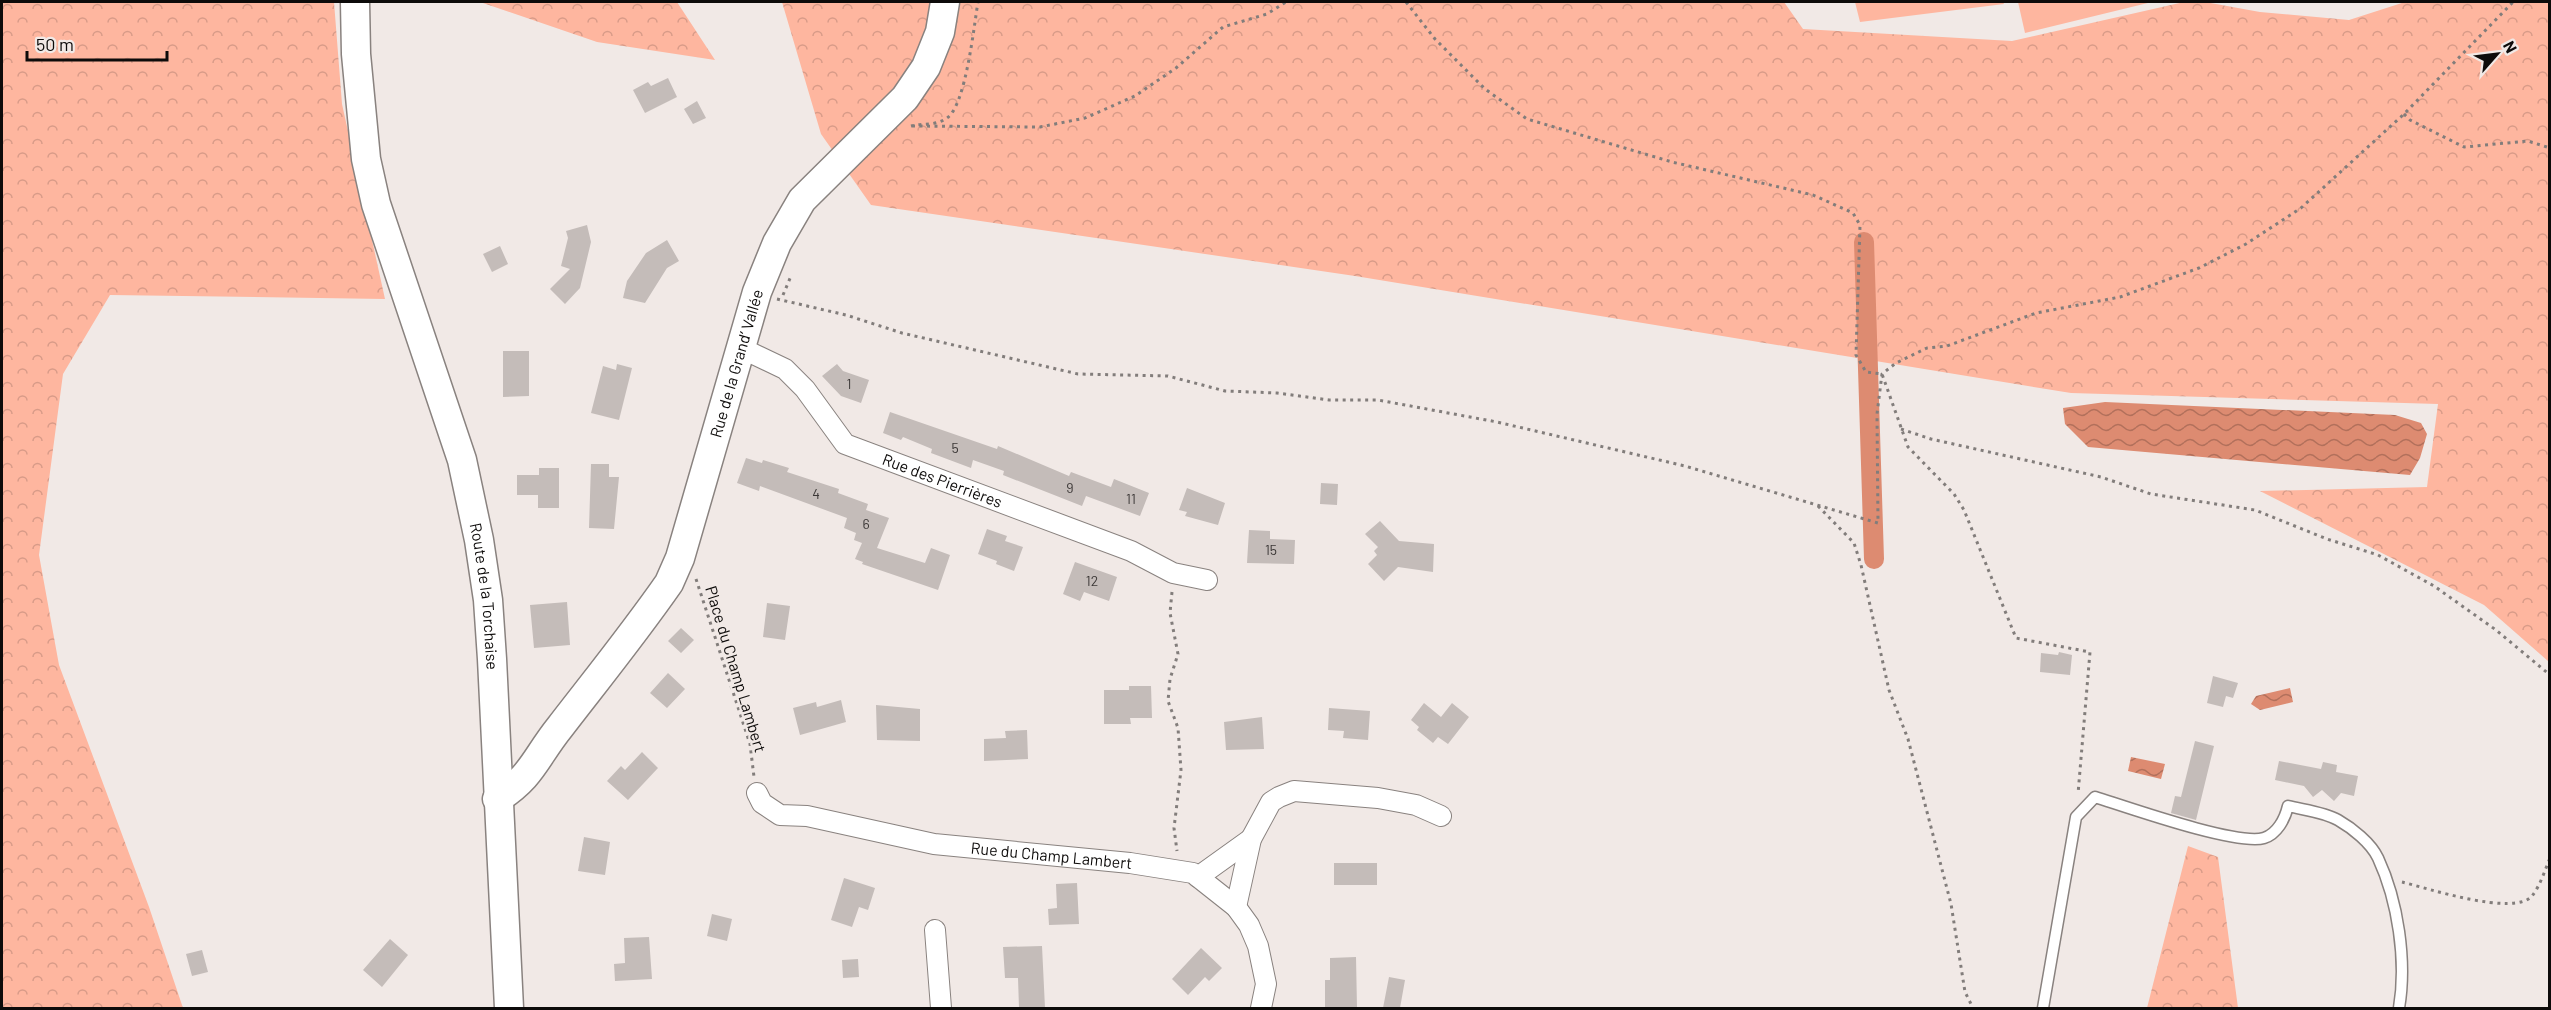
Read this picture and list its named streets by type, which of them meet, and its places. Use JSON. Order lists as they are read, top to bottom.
{
  "streets": {
    "main road": ["Rue de la Grand’ Vallée", "Route de la Torchaise"],
    "street": ["Rue des Pierrières", "Rue du Champ Lambert"],
    "path": ["Place du Champ Lambert"]
  },
  "crossings": [
    ["Rue de la Grand’ Vallée", "Rue des Pierrières"],
    ["Rue de la Grand’ Vallée", "Route de la Torchaise"],
    ["Rue de la Grand’ Vallée", "Place du Champ Lambert"],
    ["Place du Champ Lambert", "Rue du Champ Lambert"]
  ],
  "house_numbers": [
    "1",
    "5",
    "9",
    "4",
    "11",
    "6",
    "15",
    "12"
  ],
  "scale_bar": "50 m",
  "north": "top right"
}
